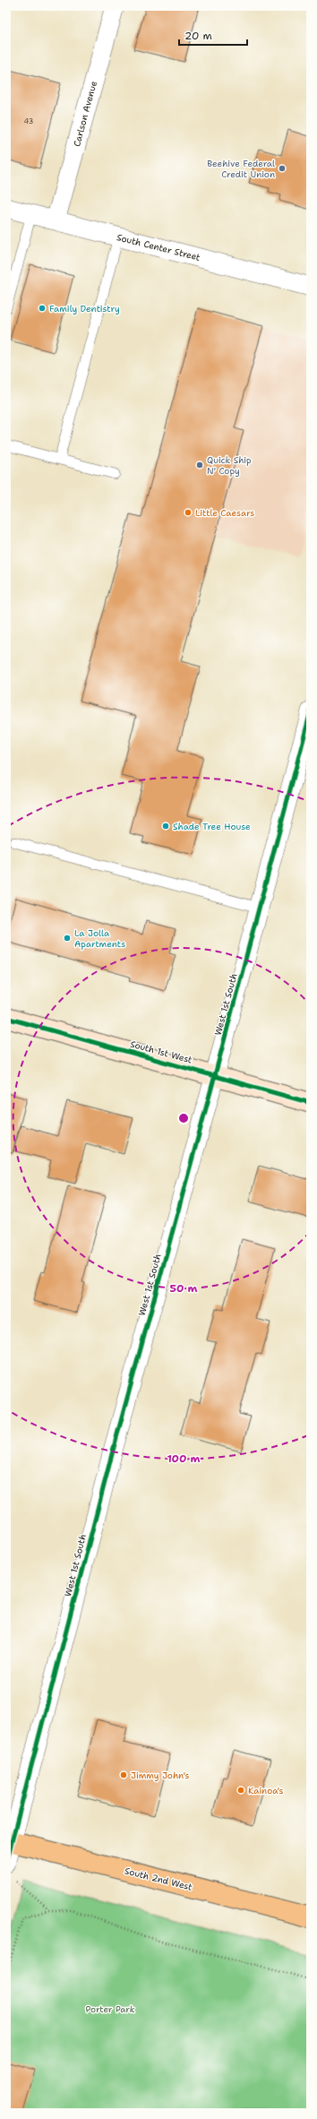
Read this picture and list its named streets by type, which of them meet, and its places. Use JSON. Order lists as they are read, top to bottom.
{
  "streets": {
    "main road": ["South 2nd West"],
    "street": [
      "Carlson Avenue",
      "South Center Street",
      "West 1st South",
      "South 1st West"
    ]
  },
  "crossings": [
    ["Carlson Avenue", "South Center Street"],
    ["West 1st South", "South 1st West"],
    ["West 1st South", "South 2nd West"]
  ],
  "parks": ["Porter Park"],
  "places": [
    "Beehive Federal Credit Union",
    "Family Dentistry",
    "Quick Ship N' Copy",
    "Little Caesars",
    "Shade Tree House",
    "La Jolla Apartments",
    "Jimmy John's",
    "Kainoa's"
  ],
  "house_numbers": ["43"],
  "scale_bar": "20 m",
  "rings": ["50 m", "100 m"]
}
